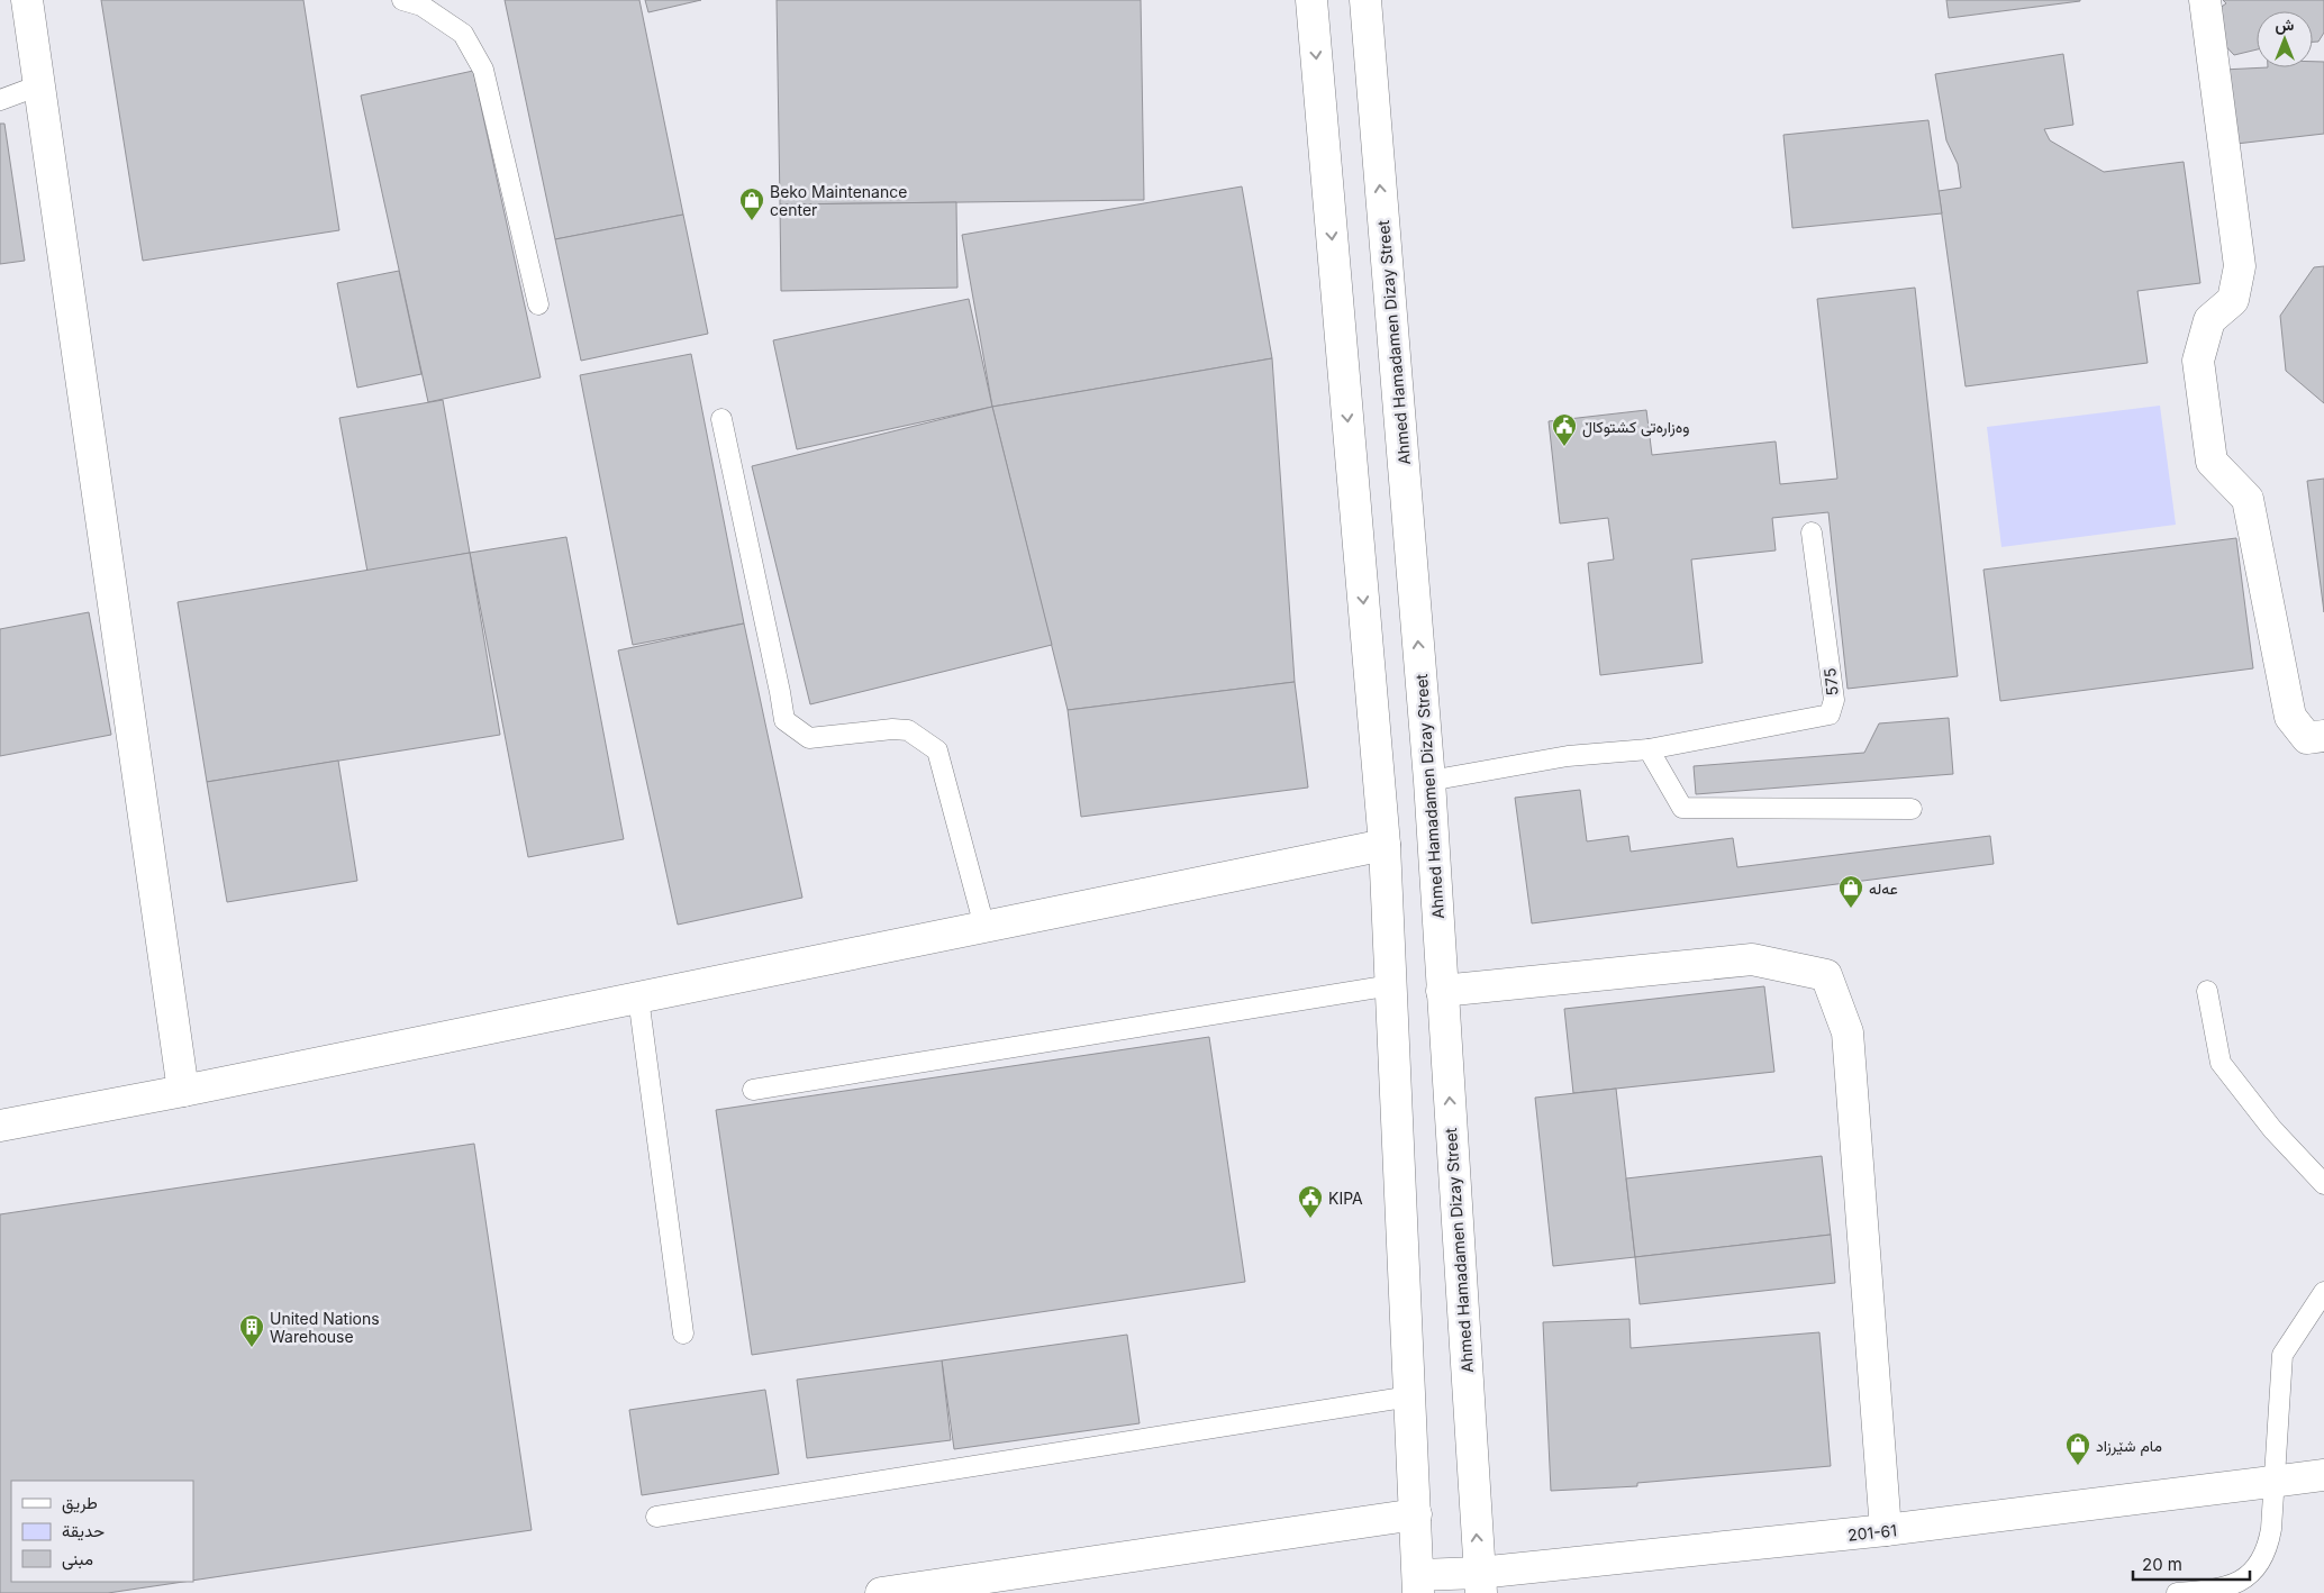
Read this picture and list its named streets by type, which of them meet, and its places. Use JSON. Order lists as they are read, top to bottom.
{
  "streets": {
    "street": ["Ahmed Hamadamen Dizay Street", "201-61"],
    "lane": ["575"]
  },
  "crossings": [
    ["Ahmed Hamadamen Dizay Street", "201-61"]
  ],
  "places": {
    "shop": ["Beko Maintenance center", "عەلە", "مام شێرزاد"],
    "public building": ["وەزارەتی کشتوکاڵ", "KIPA"],
    "building": ["United Nations Warehouse"]
  },
  "legend": ["طريق", "حديقة", "مبنى"],
  "scale_bar": "20 m",
  "north": "top"
}
